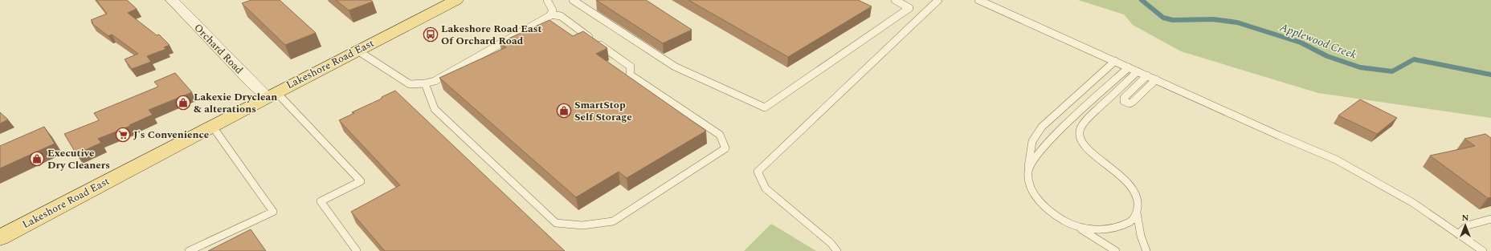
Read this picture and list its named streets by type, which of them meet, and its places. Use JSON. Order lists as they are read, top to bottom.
{
  "streets": {
    "main road": ["Lakeshore Road East"],
    "street": ["Orchard Road"]
  },
  "crossings": [
    ["Orchard Road", "Lakeshore Road East"]
  ],
  "water": ["Applewood Creek"],
  "places": {
    "bus stop": ["Lakeshore Road East Of Orchard Road"],
    "shop": ["Lakexie Dryclean & alterations", "SmartStop Self Storage", "Executive Dry Cleaners"],
    "supermarket": ["J's Convenience"]
  },
  "north": "top"
}
